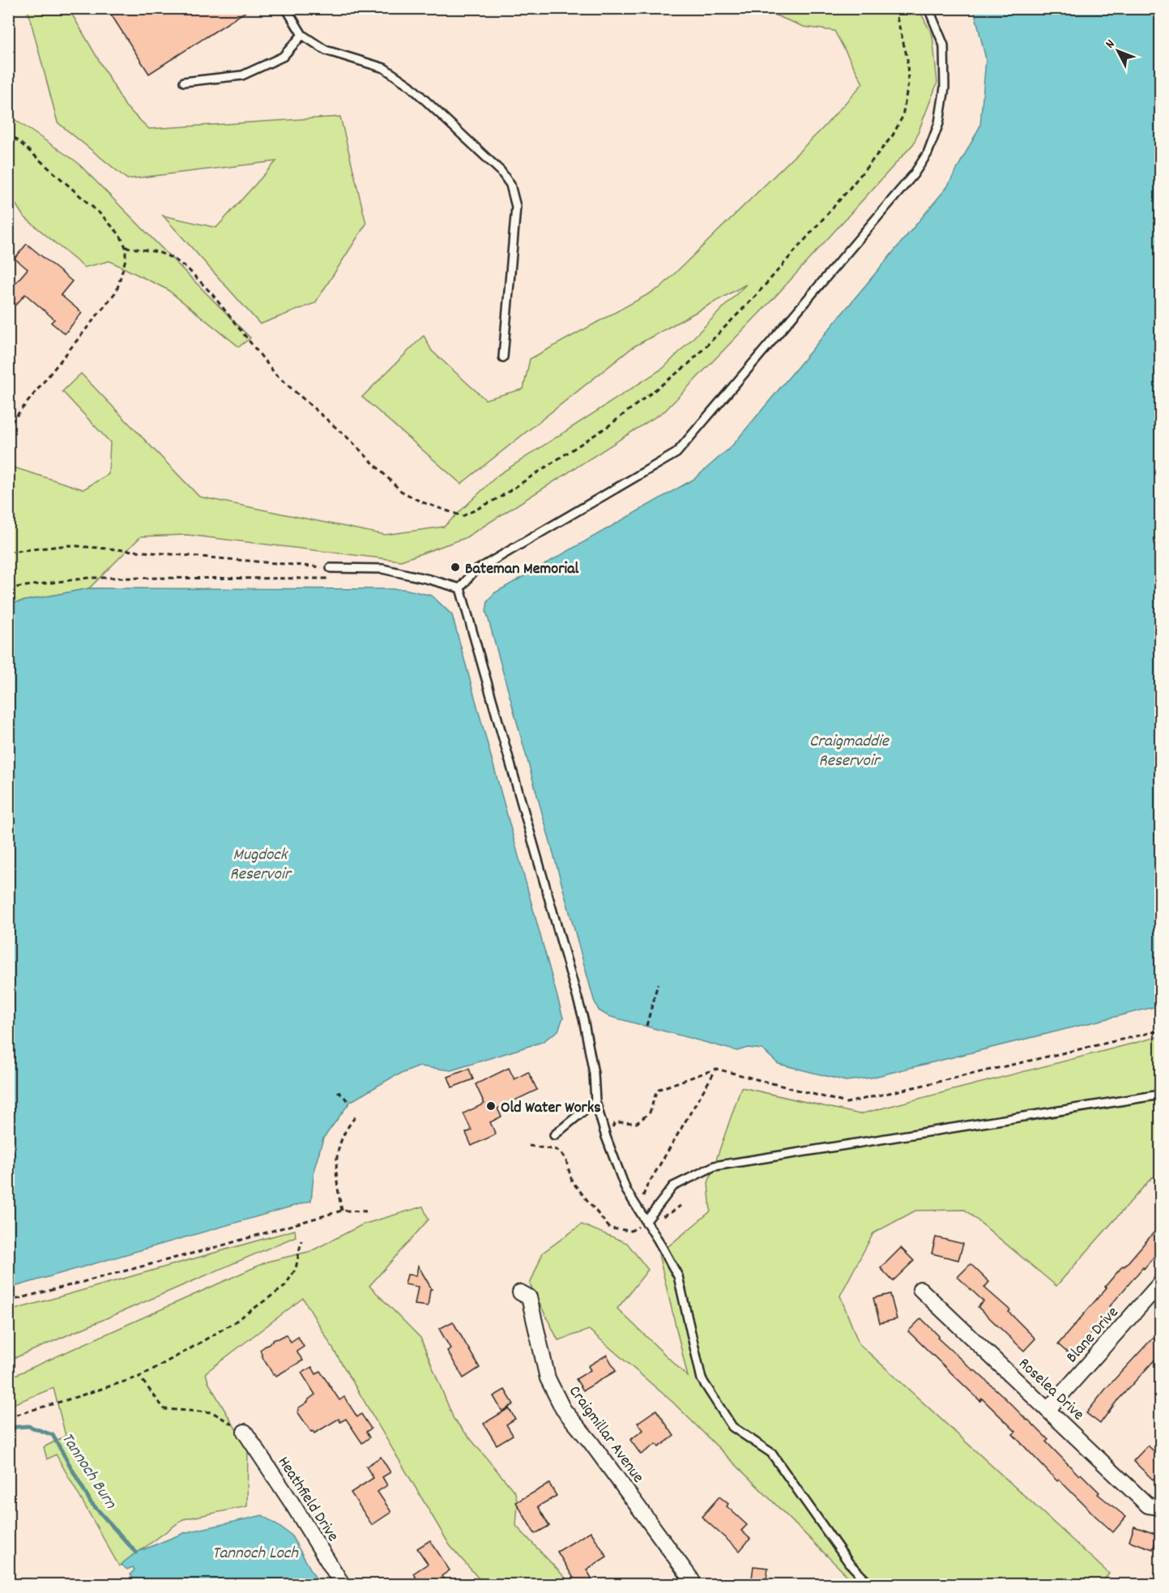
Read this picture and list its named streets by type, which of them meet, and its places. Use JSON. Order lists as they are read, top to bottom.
{
  "streets": {
    "street": [
      "Blane Drive",
      "Roselea Drive",
      "Craigmillar Avenue",
      "Heathfield Drive"
    ]
  },
  "crossings": [
    ["Blane Drive", "Roselea Drive"]
  ],
  "water": [
    "Craigmaddie Reservoir",
    "Mugdock Reservoir",
    "Tannoch Burn",
    "Tannoch Loch"
  ],
  "places": ["Bateman Memorial", "Old Water Works"],
  "north": "top left"
}
